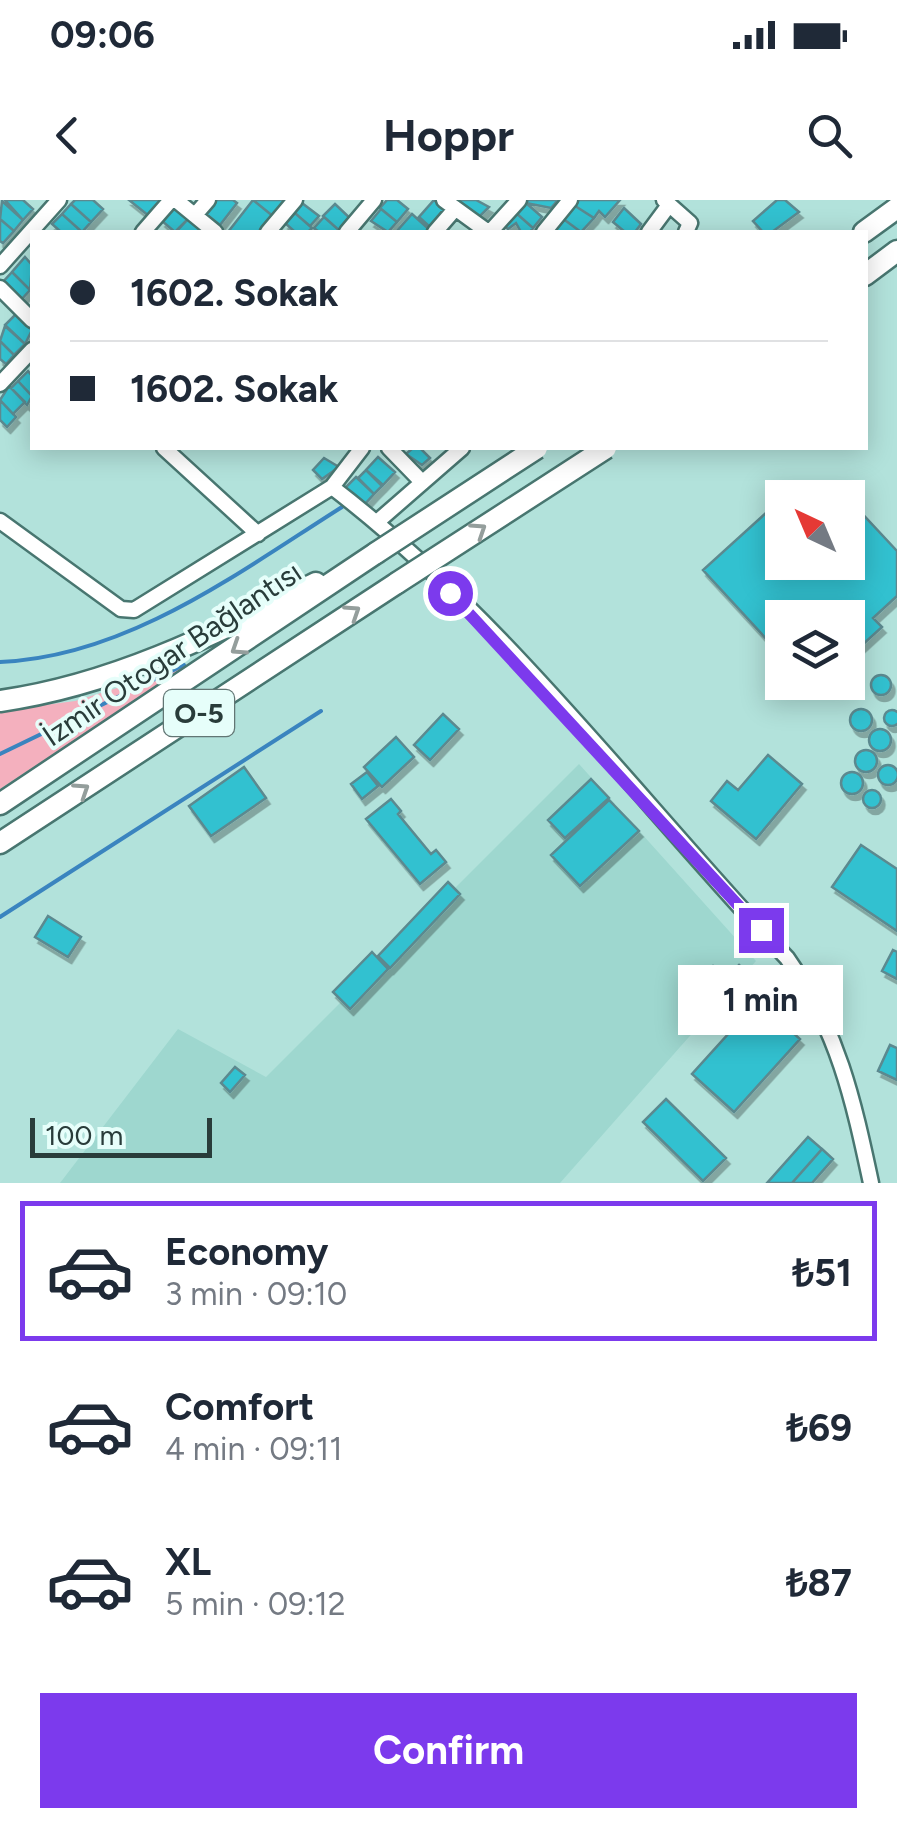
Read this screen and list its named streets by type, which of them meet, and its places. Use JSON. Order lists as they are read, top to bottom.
{
  "streets": {
    "highway": ["İzmir Otogar Bağlantısı", "O-5"]
  },
  "crossings": [
    ["İzmir Otogar Bağlantısı", "O-5"]
  ],
  "scale_bar": "100 m",
  "north": "top left",
  "page": {
    "status": "09:06",
    "header": "Hoppr",
    "banner": ["1602. Sokak", "1602. Sokak"],
    "bubble": "1 min",
    "scale": "100 m",
    "list": [
      {
        "name": "Economy",
        "note": "3 min · 09:10",
        "value": "₺51"
      },
      {
        "name": "Comfort",
        "note": "4 min · 09:11",
        "value": "₺69"
      },
      {
        "name": "XL",
        "note": "5 min · 09:12",
        "value": "₺87"
      }
    ],
    "buttons": "Confirm"
  }
}
